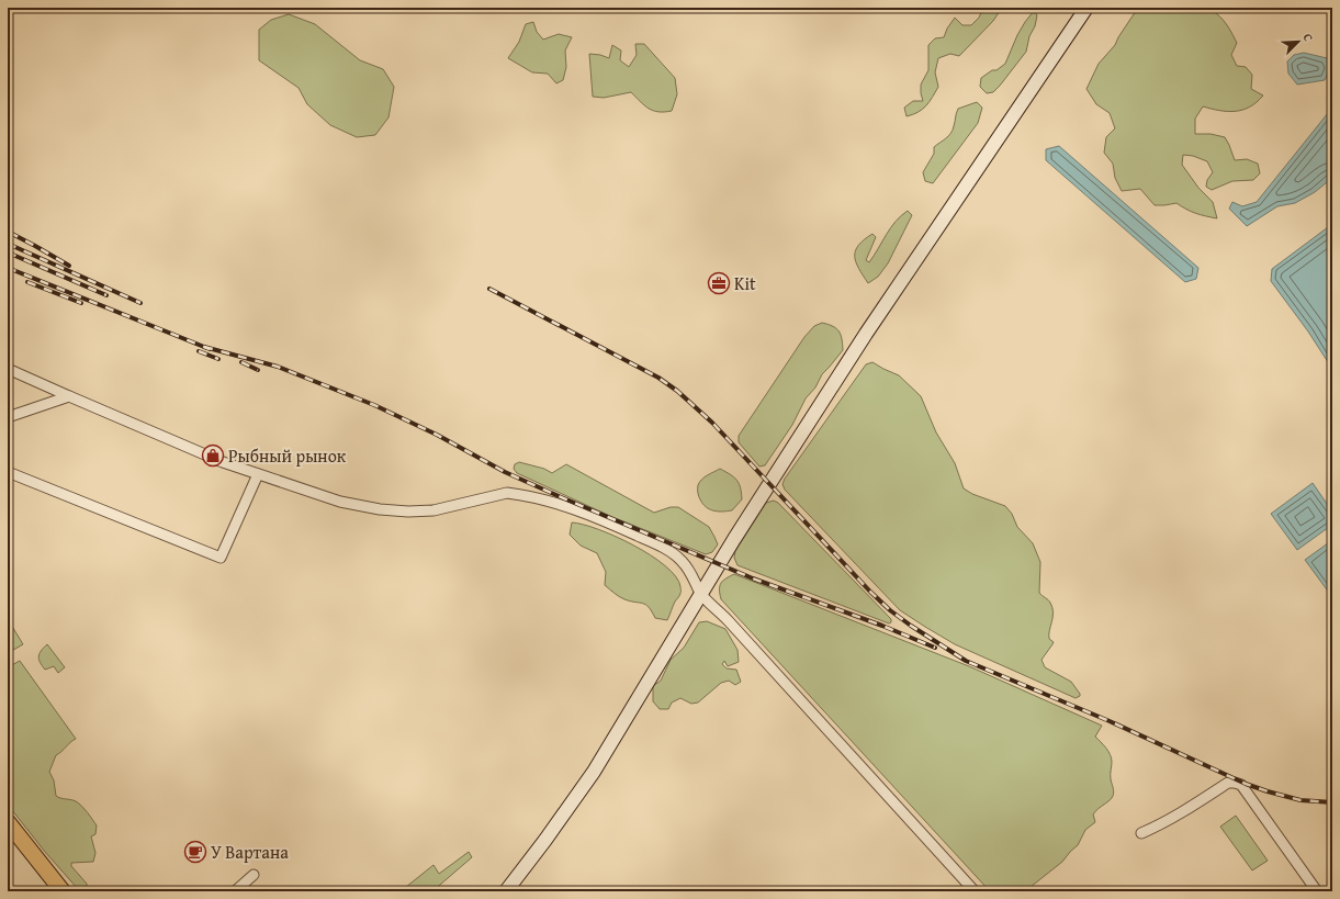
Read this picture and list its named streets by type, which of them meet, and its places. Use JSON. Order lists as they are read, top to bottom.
{
  "places": {
    "office": ["Kit"],
    "shop": ["Рыбный рынок"],
    "cafe": ["У Вартана"]
  },
  "north": "top right"
}
